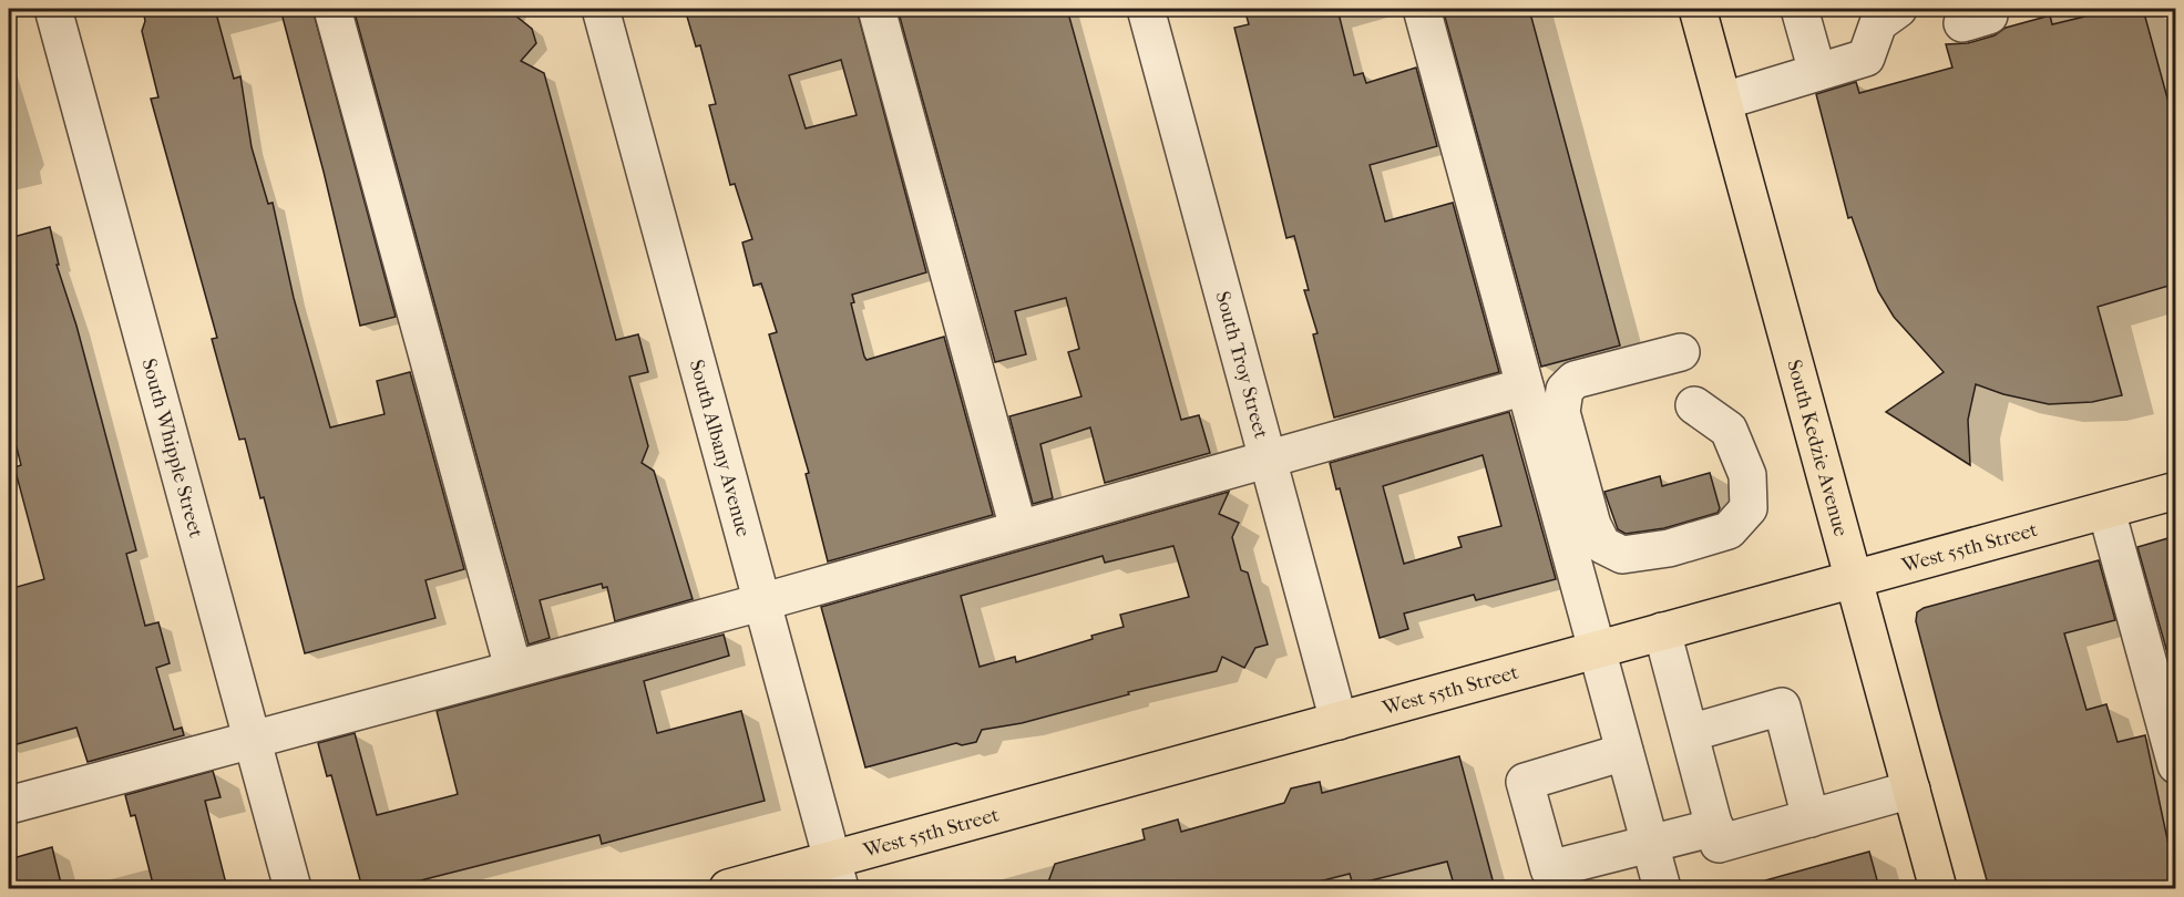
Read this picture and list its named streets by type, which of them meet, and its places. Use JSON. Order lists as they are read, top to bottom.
{
  "streets": {
    "main road": ["South Kedzie Avenue", "West 55th Street"],
    "street": ["South Troy Street", "South Whipple Street", "South Albany Avenue"]
  },
  "crossings": [
    ["South Troy Street", "West 55th Street"],
    ["South Albany Avenue", "West 55th Street"],
    ["South Kedzie Avenue", "West 55th Street"]
  ]
}
